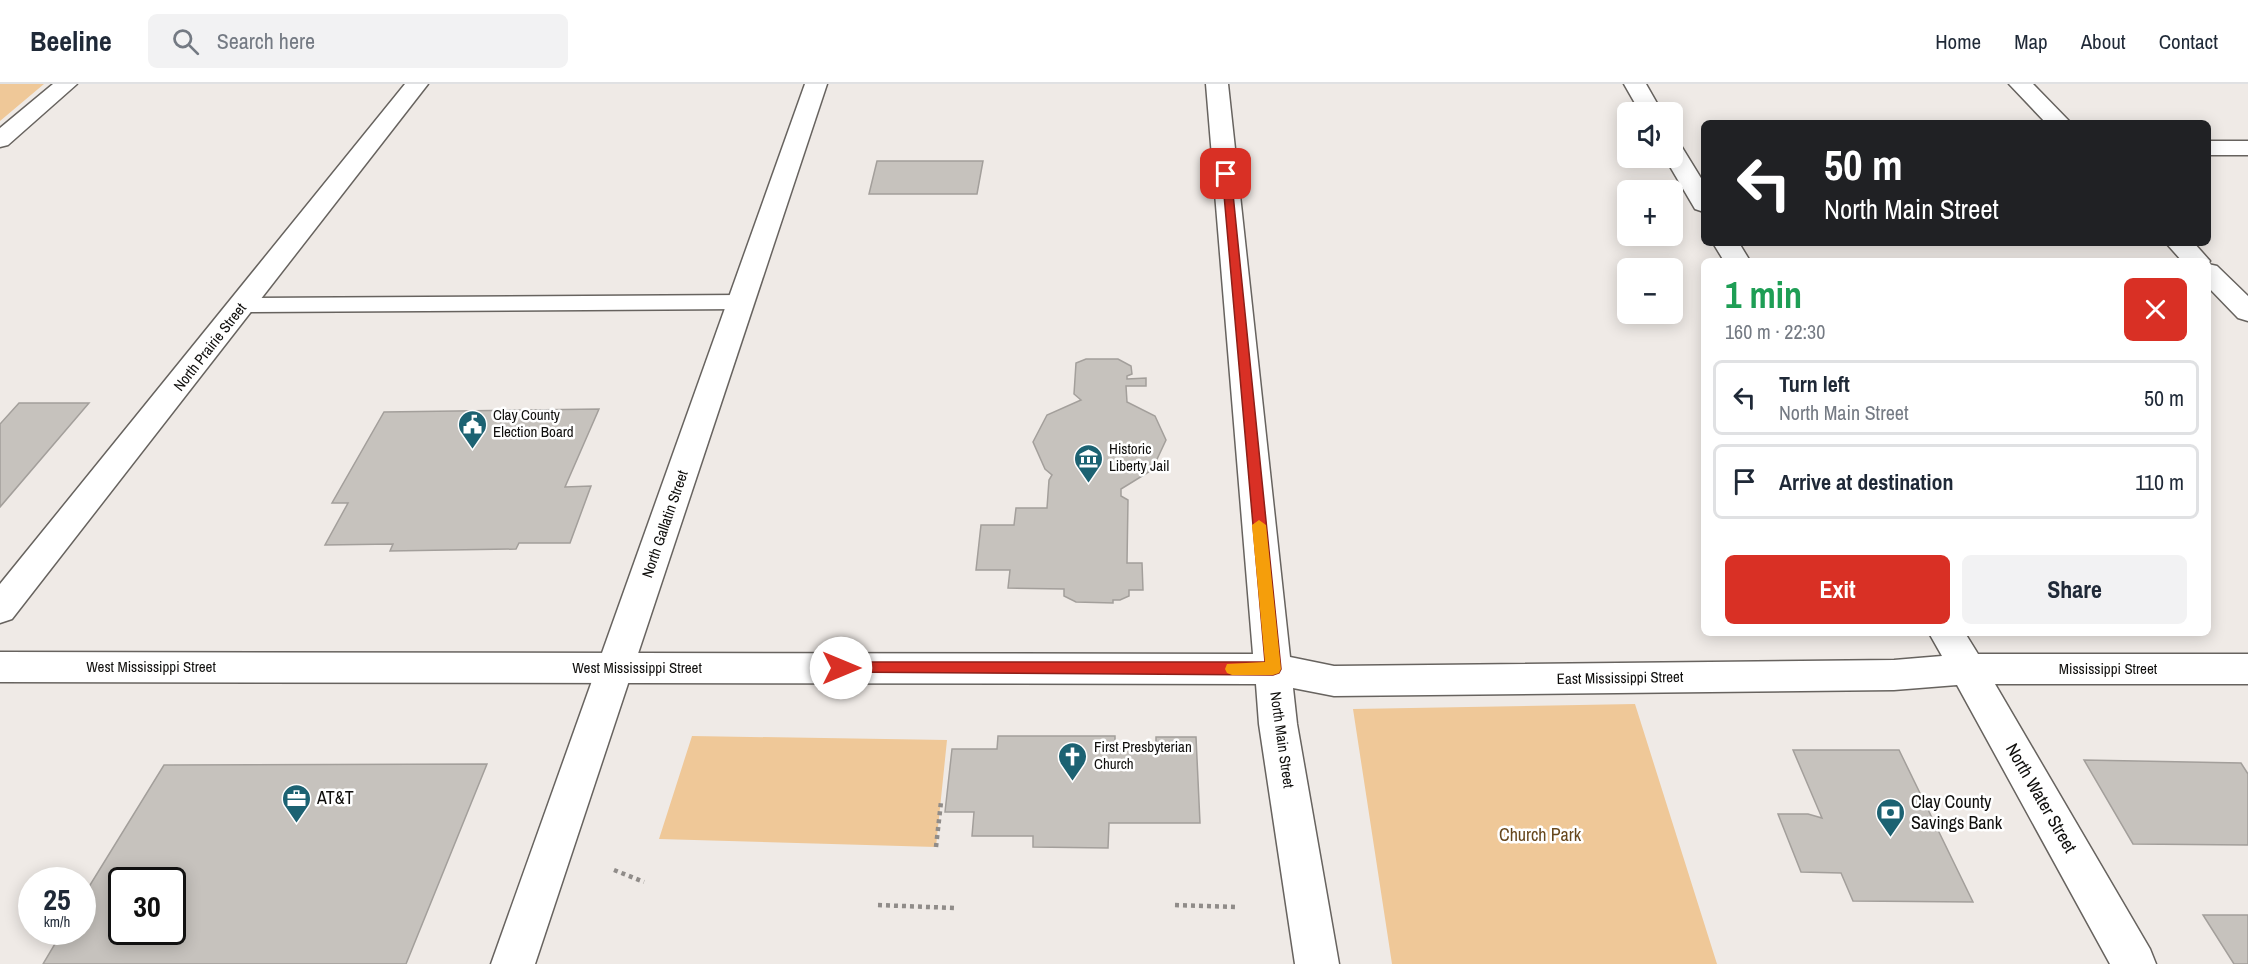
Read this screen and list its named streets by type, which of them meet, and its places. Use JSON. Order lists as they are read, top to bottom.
{
  "streets": {
    "street": [
      "North Prairie Street",
      "North Gallatin Street",
      "West Mississippi Street",
      "Mississippi Street",
      "East Mississippi Street",
      "North Main Street",
      "North Water Street"
    ]
  },
  "crossings": [
    ["North Gallatin Street", "West Mississippi Street"],
    ["West Mississippi Street", "East Mississippi Street"],
    ["West Mississippi Street", "North Main Street"],
    ["Mississippi Street", "East Mississippi Street"],
    ["Mississippi Street", "North Water Street"],
    ["East Mississippi Street", "North Main Street"],
    ["East Mississippi Street", "North Water Street"]
  ],
  "parks": ["Church Park"],
  "places": {
    "public building": ["Clay County Election Board"],
    "museum": ["Historic Liberty Jail"],
    "church": ["First Presbyterian Church"],
    "office": ["AT&T"],
    "bank": ["Clay County Savings Bank"]
  },
  "page": {
    "header": "Beeline",
    "search": "Search here",
    "nav": [
      "Home",
      "Map",
      "About",
      "Contact"
    ],
    "map_buttons": ["+", "−"],
    "turn": ["50 m", "North Main Street"],
    "heading": ["1 min", "160 m · 22:30"],
    "list": [
      {
        "name": "Turn left",
        "note": "North Main Street",
        "value": "50 m"
      },
      {
        "name": "Arrive at destination",
        "value": "110 m"
      }
    ],
    "buttons": ["Exit", "Share"],
    "speed": "25 km/h",
    "limit": "30"
  }
}
